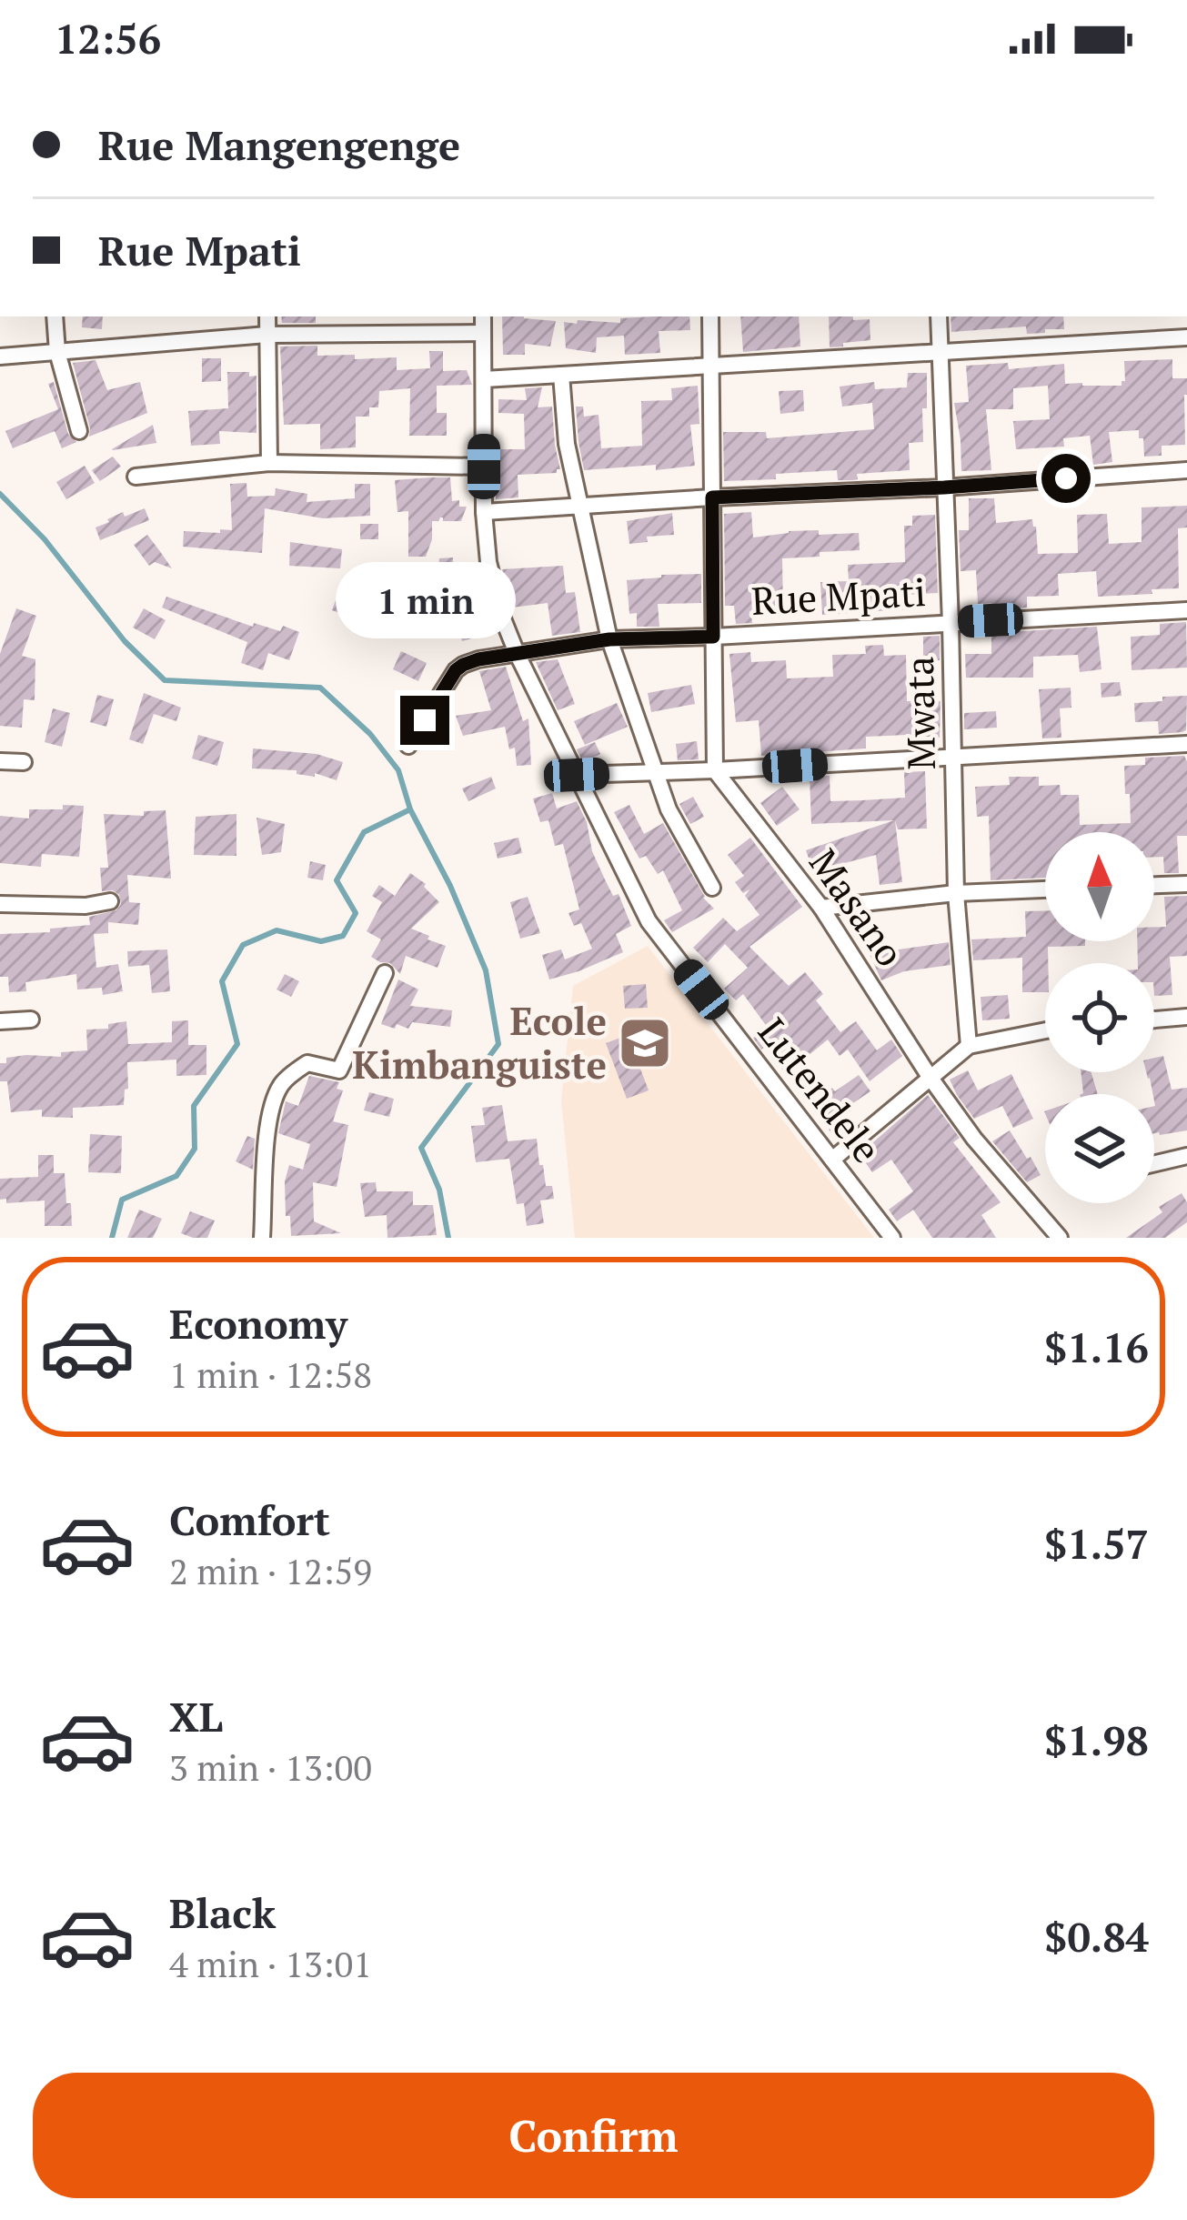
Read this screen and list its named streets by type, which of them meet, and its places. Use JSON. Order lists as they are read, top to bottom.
{
  "streets": {
    "street": [
      "Rue Mpati",
      "Mwata",
      "Masano",
      "Lutendele"
    ]
  },
  "crossings": [
    ["Rue Mpati", "Mwata"],
    ["Rue Mpati", "Lutendele"]
  ],
  "places": {
    "school or university": ["Ecole Kimbanguiste"]
  },
  "north": "top",
  "page": {
    "status": "12:56",
    "banner": ["Rue Mangengenge", "Rue Mpati"],
    "bubble": "1 min",
    "list": [
      {
        "name": "Economy",
        "note": "1 min · 12:58",
        "value": "$1.16"
      },
      {
        "name": "Comfort",
        "note": "2 min · 12:59",
        "value": "$1.57"
      },
      {
        "name": "XL",
        "note": "3 min · 13:00",
        "value": "$1.98"
      },
      {
        "name": "Black",
        "note": "4 min · 13:01",
        "value": "$0.84"
      }
    ],
    "buttons": "Confirm"
  }
}
